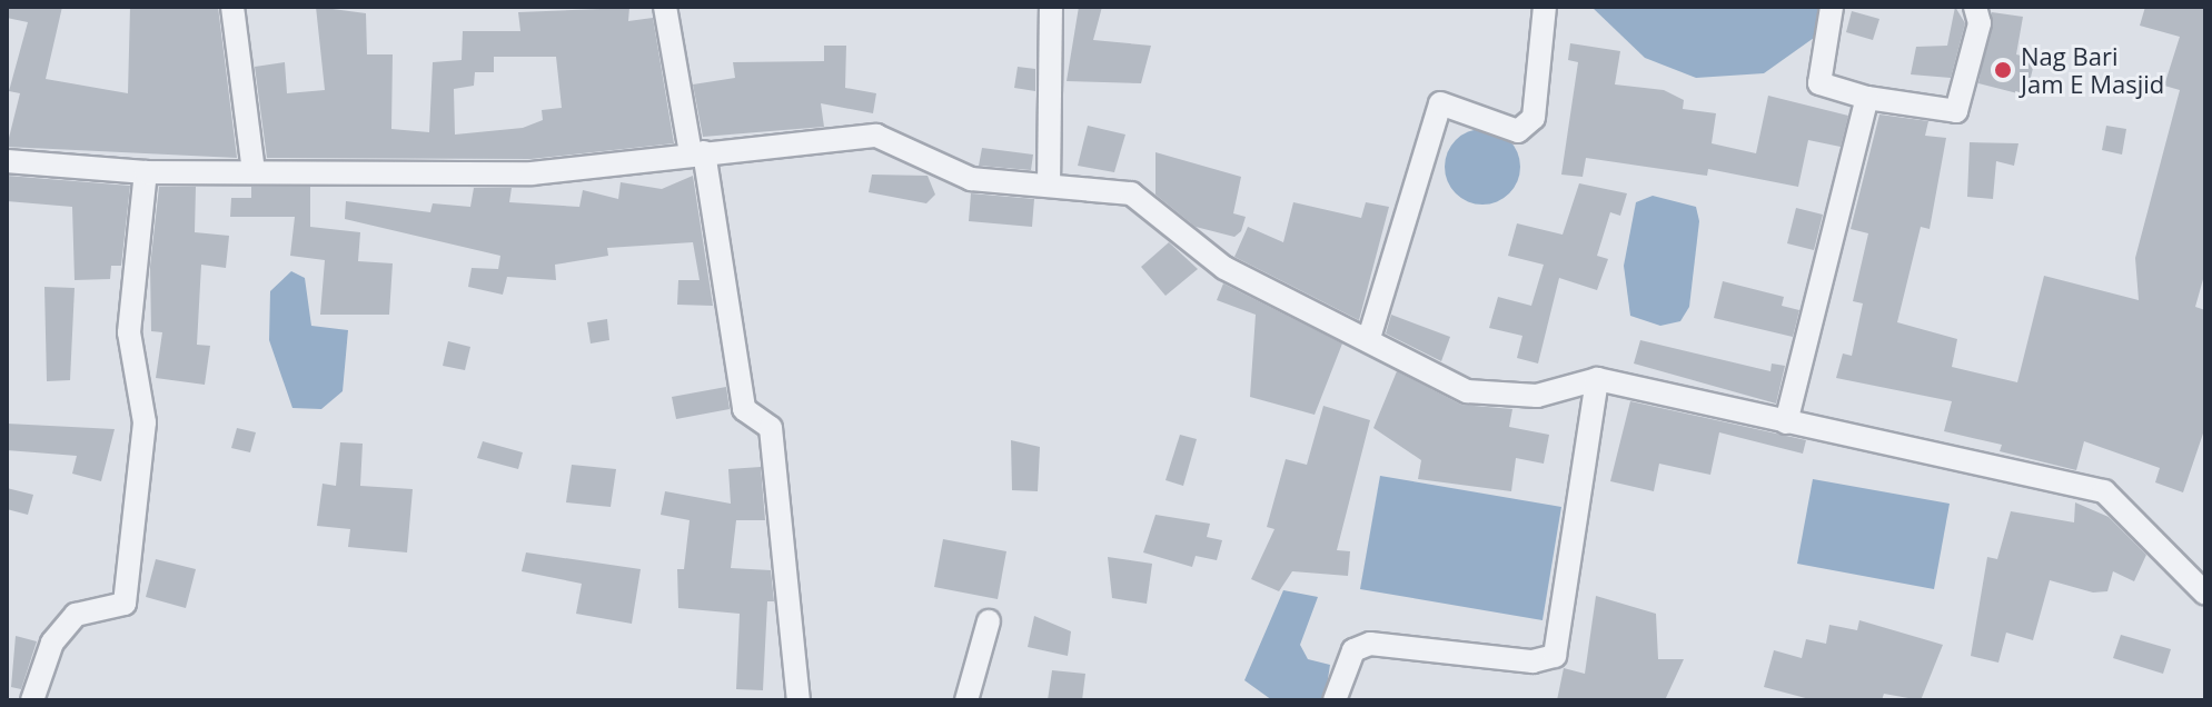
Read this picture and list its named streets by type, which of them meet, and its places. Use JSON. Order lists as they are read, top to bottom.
{
  "places": ["Nag Bari Jam E Masjid"]
}
